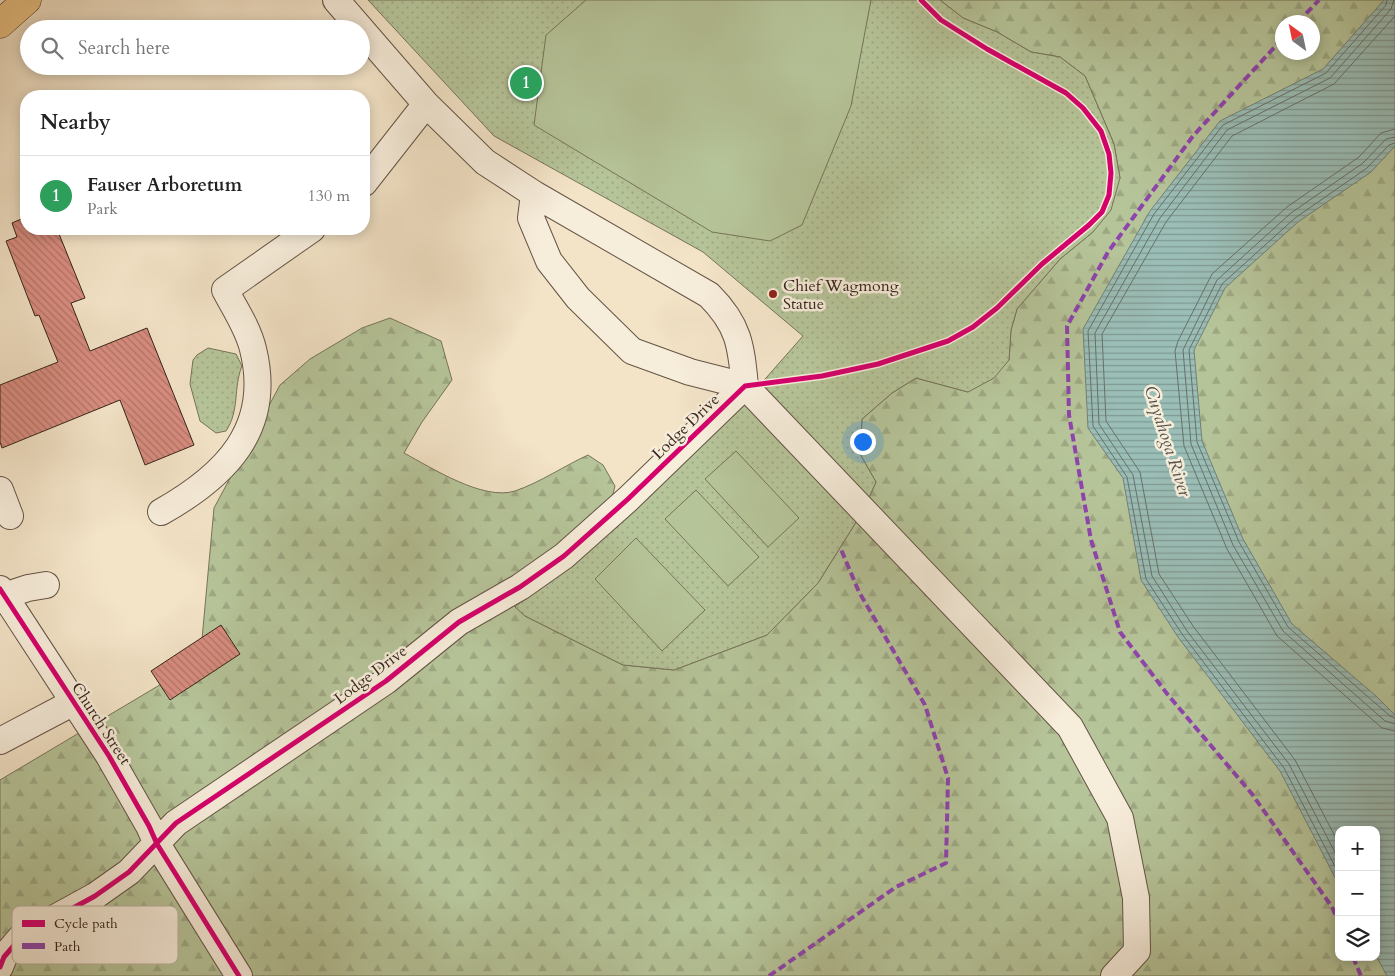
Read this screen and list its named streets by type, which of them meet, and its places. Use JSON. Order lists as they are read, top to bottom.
{
  "streets": {
    "street": ["Lodge Drive", "Church Street"]
  },
  "crossings": [
    ["Lodge Drive", "Church Street"]
  ],
  "water": ["Cuyahoga River"],
  "places": ["Chief Wagmong Statue"],
  "legend": ["Cycle path", "Path"],
  "north": "top left",
  "page": {
    "search": "Search here",
    "pins": "1",
    "heading": "Nearby",
    "list": [
      {
        "mark": "1",
        "name": "Fauser Arboretum",
        "note": "Park",
        "value": "130 m"
      }
    ],
    "map_buttons": ["+", "−"]
  }
}
